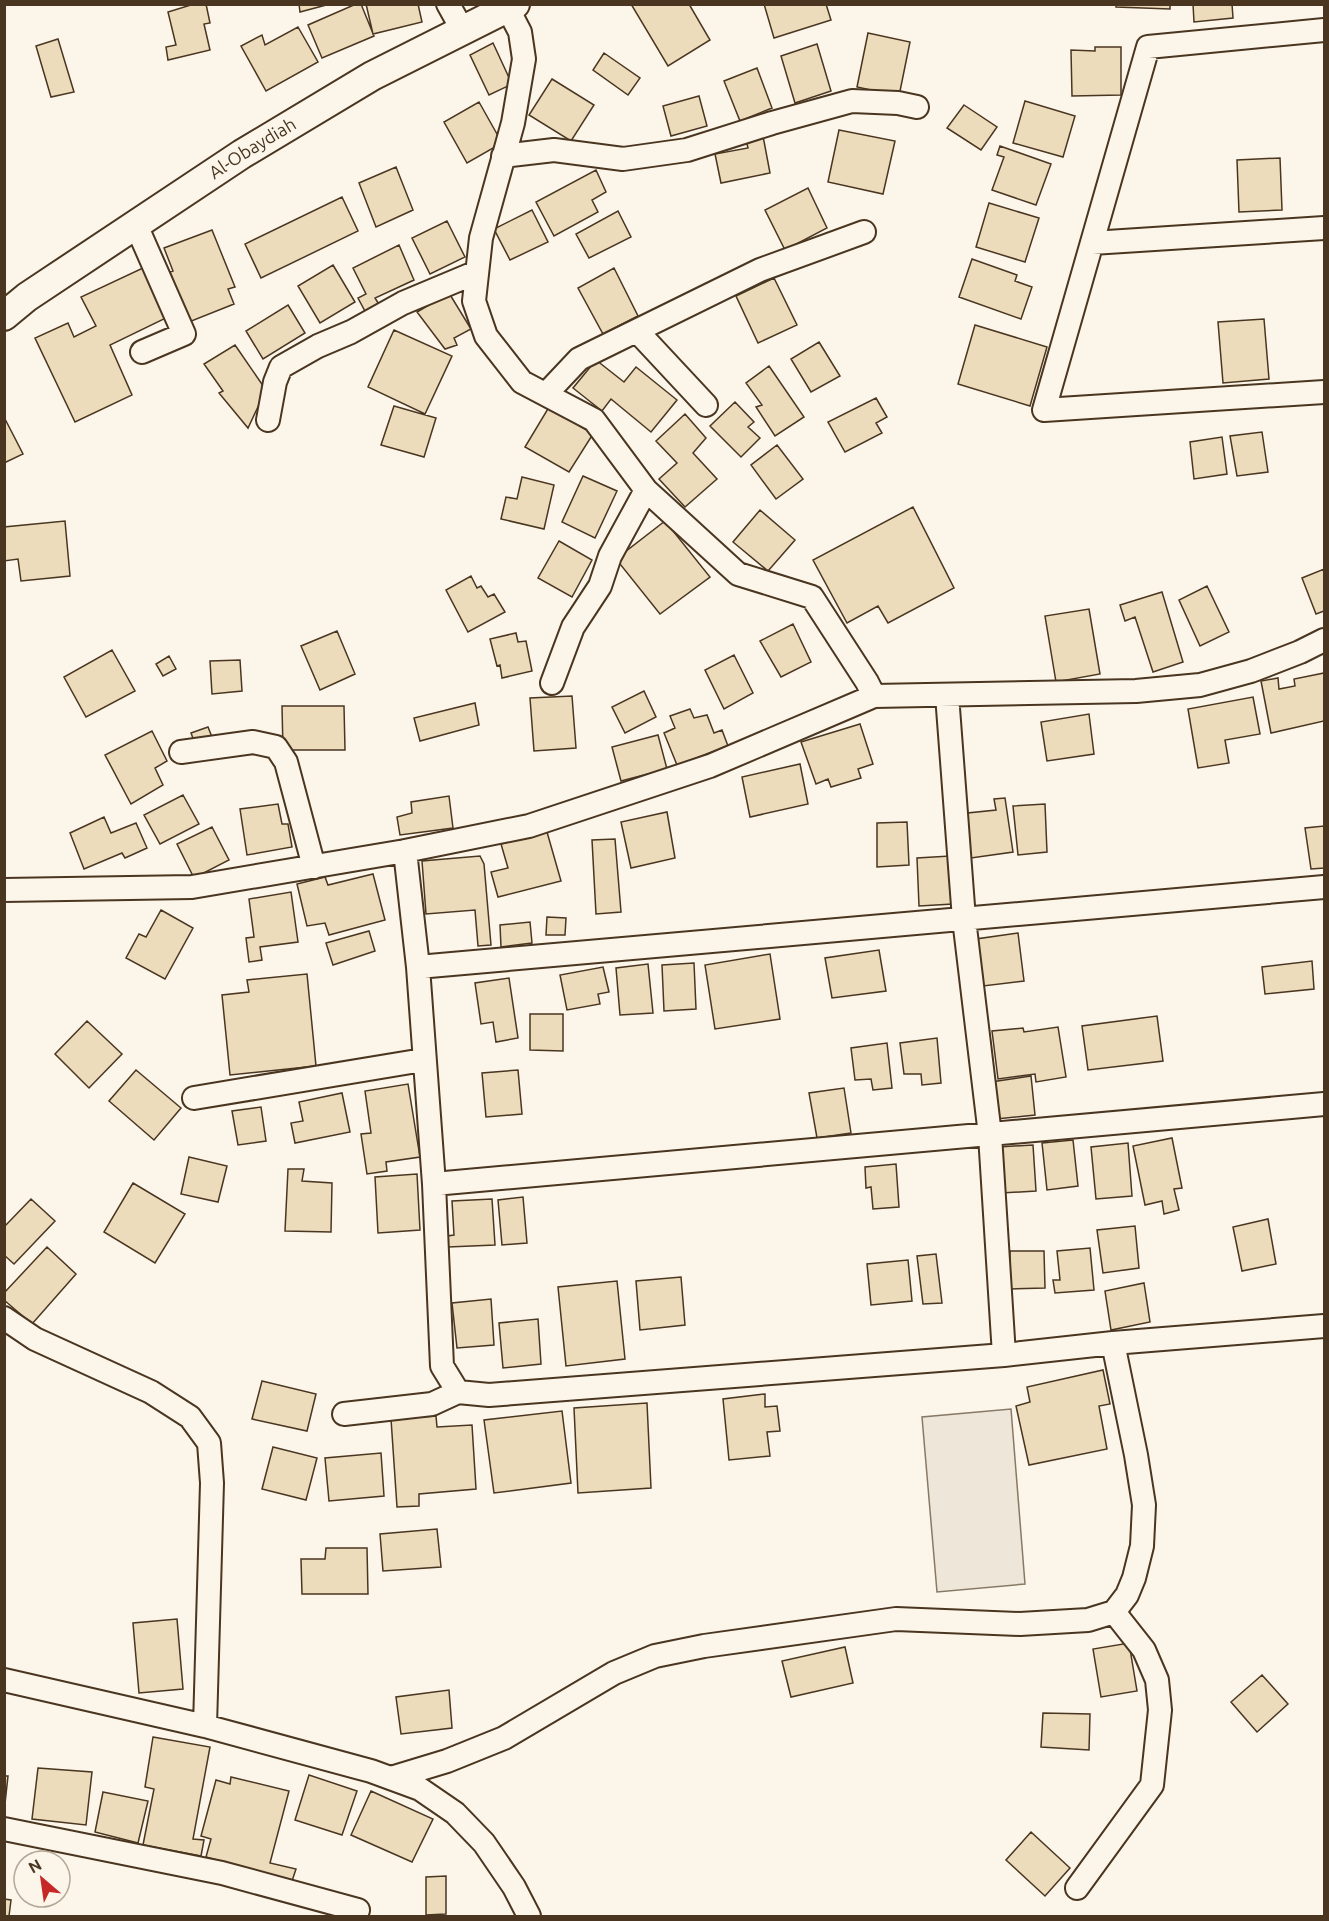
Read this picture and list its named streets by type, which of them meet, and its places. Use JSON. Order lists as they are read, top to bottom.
{
  "streets": {
    "main road": ["Al-Obaydiah"]
  },
  "north": "top left"
}
